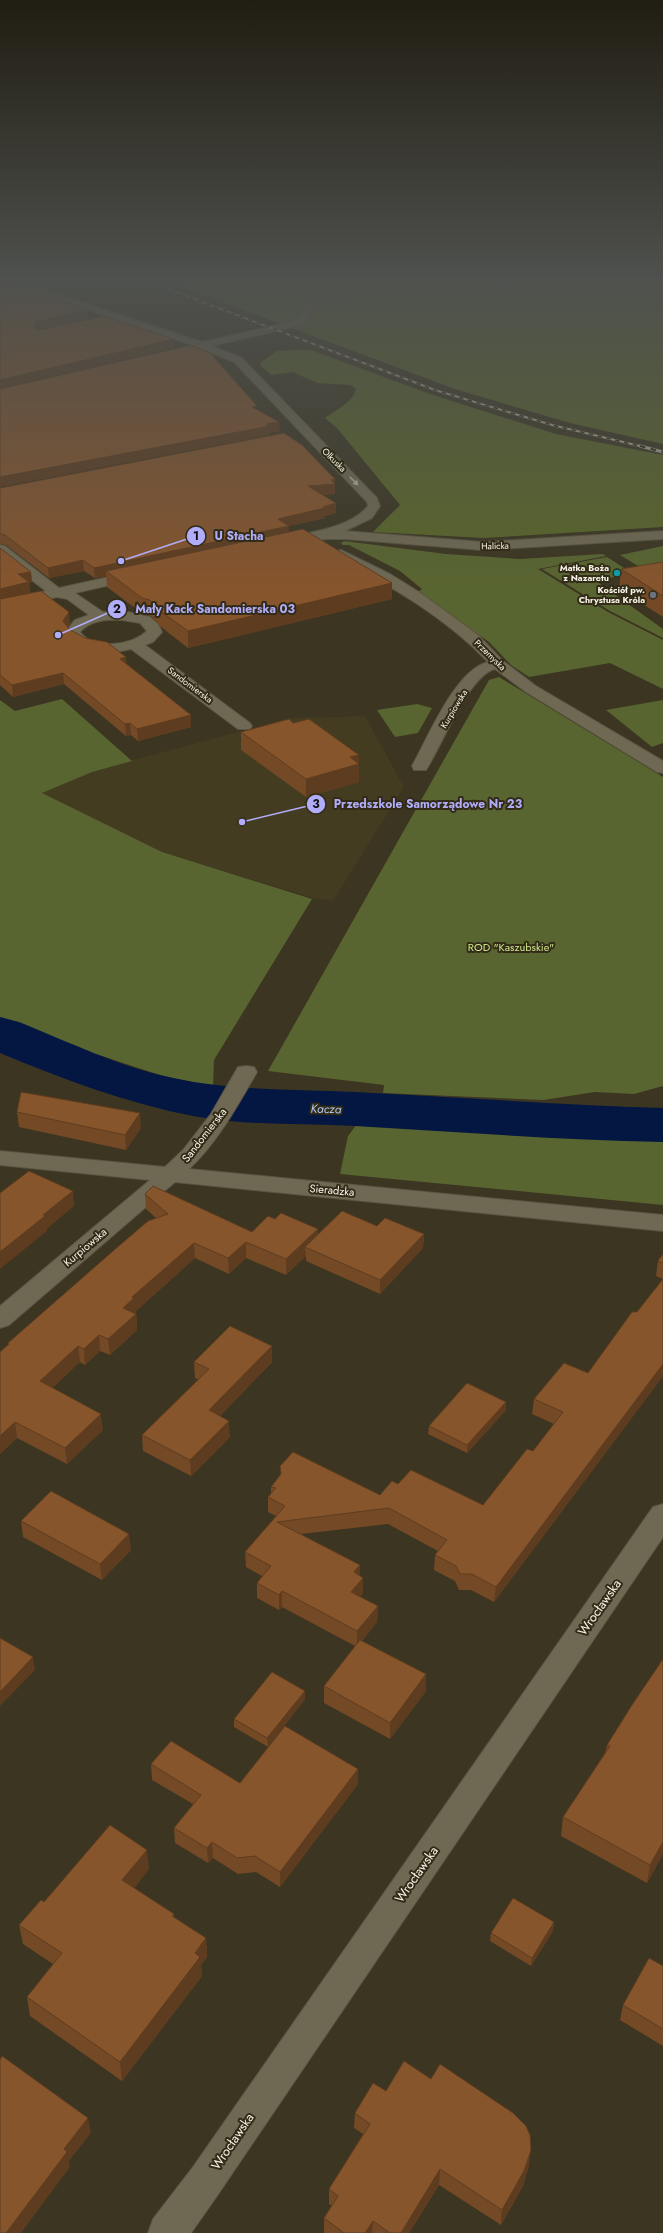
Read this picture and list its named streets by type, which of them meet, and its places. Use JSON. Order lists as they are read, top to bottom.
{
  "streets": {
    "street": [
      "Olkuska",
      "Halicka",
      "Przemyska",
      "Sandomierska",
      "Kurpiowska",
      "Sieradzka",
      "Wrocławska"
    ]
  },
  "crossings": [
    ["Olkuska", "Halicka"],
    ["Olkuska", "Przemyska"],
    ["Halicka", "Przemyska"],
    ["Przemyska", "Kurpiowska"],
    ["Sandomierska", "Kurpiowska"],
    ["Sandomierska", "Sieradzka"],
    ["Kurpiowska", "Sieradzka"]
  ],
  "water": ["Kacza"],
  "parks": ["ROD \"Kaszubskie\""],
  "places": [
    "U Stacha",
    "Matka Boża z Nazaretu",
    "Kościół pw. Chrystusa Króla",
    "Mały Kack Sandomierska 03",
    "Przedszkole Samorządowe Nr 23"
  ]
}
